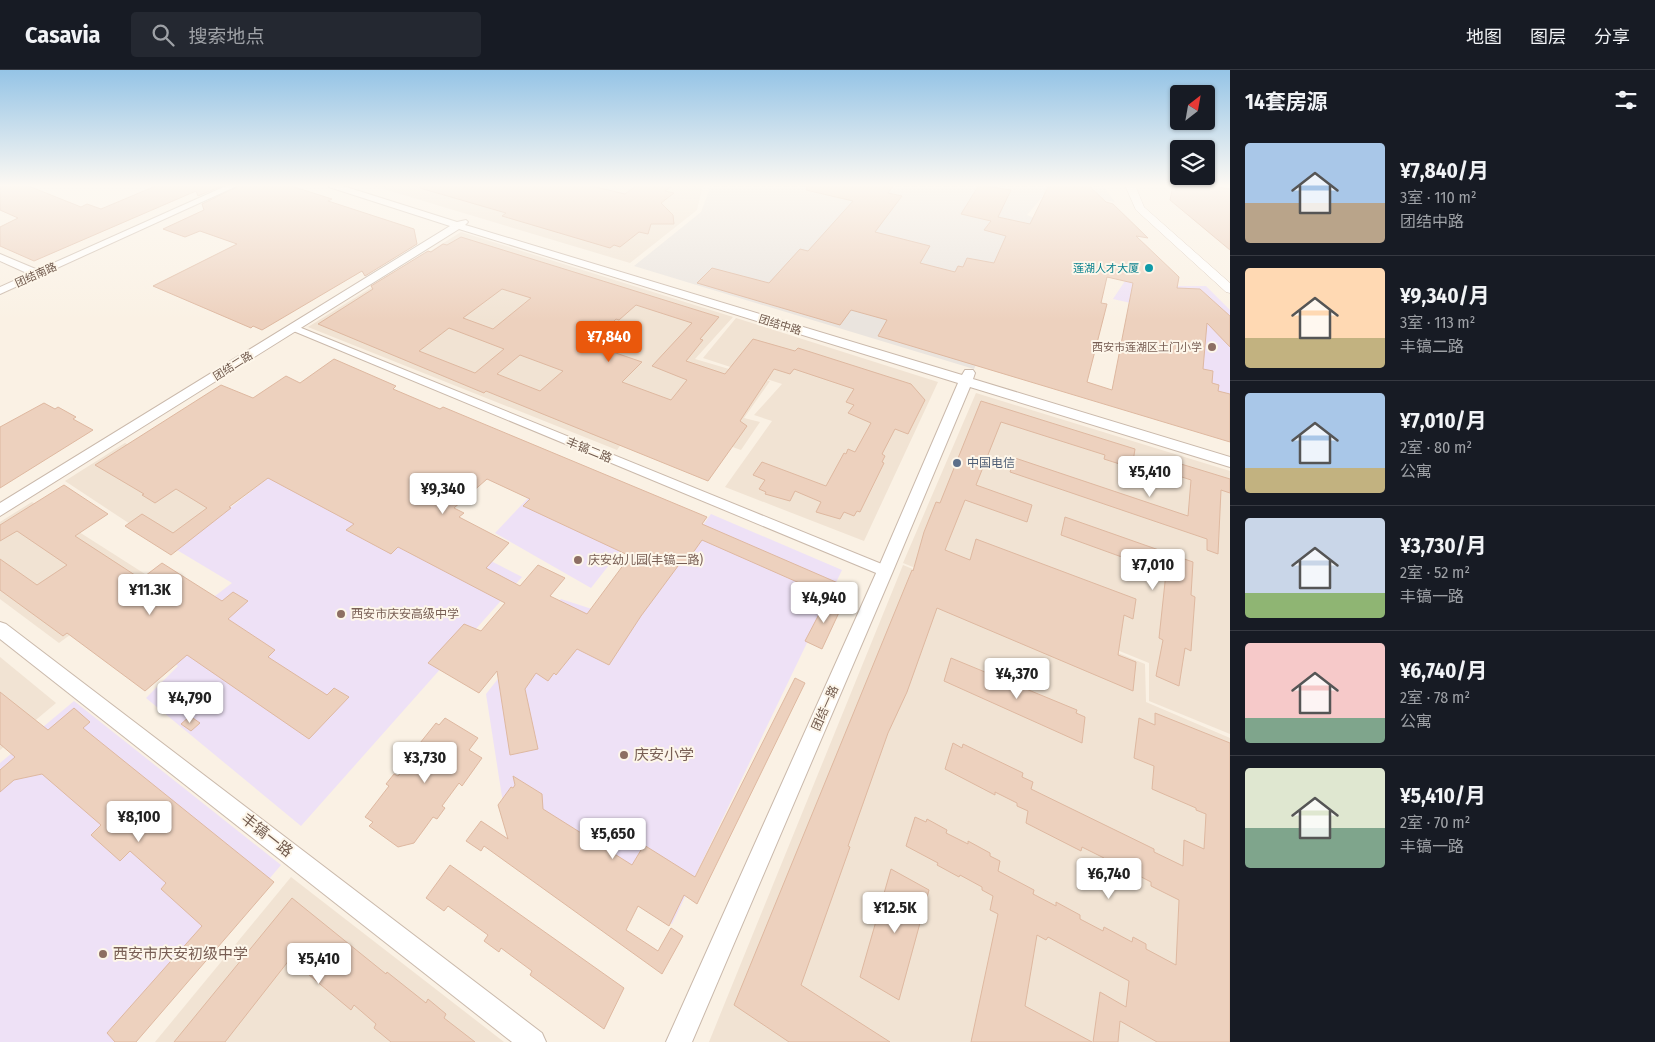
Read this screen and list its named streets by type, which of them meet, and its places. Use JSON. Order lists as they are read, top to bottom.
{
  "streets": {
    "street": [
      "团结南路",
      "团结中路",
      "团结二路",
      "丰镐二路",
      "团结一路",
      "丰镐一路"
    ]
  },
  "crossings": [
    ["团结中路", "团结一路"],
    ["团结二路", "丰镐二路"],
    ["丰镐二路", "团结一路"]
  ],
  "places": [
    "莲湖人才大厦",
    "西安市莲湖区土门小学",
    "中国电信",
    "庆安幼儿园(丰镐二路)",
    "西安市庆安高级中学",
    "庆安小学",
    "西安市庆安初级中学"
  ],
  "north": "top right",
  "page": {
    "header": "Casavia",
    "search": "搜索地点",
    "nav": ["地图", "图层", "分享"],
    "heading": "14套房源",
    "list": [
      {
        "name": "¥7,840/月",
        "note": "3室 · 110 m² · 团结中路"
      },
      {
        "name": "¥9,340/月",
        "note": "3室 · 113 m² · 丰镐二路"
      },
      {
        "name": "¥7,010/月",
        "note": "2室 · 80 m² · 公寓"
      },
      {
        "name": "¥3,730/月",
        "note": "2室 · 52 m² · 丰镐一路"
      },
      {
        "name": "¥6,740/月",
        "note": "2室 · 78 m² · 公寓"
      },
      {
        "name": "¥5,410/月",
        "note": "2室 · 70 m² · 丰镐一路"
      }
    ],
    "price": [
      "¥7,840",
      "¥5,410",
      "¥9,340",
      "¥7,010",
      "¥11.3K",
      "¥4,940",
      "¥4,370",
      "¥4,790",
      "¥3,730",
      "¥8,100",
      "¥5,650",
      "¥6,740",
      "¥12.5K",
      "¥5,410"
    ]
  }
}
